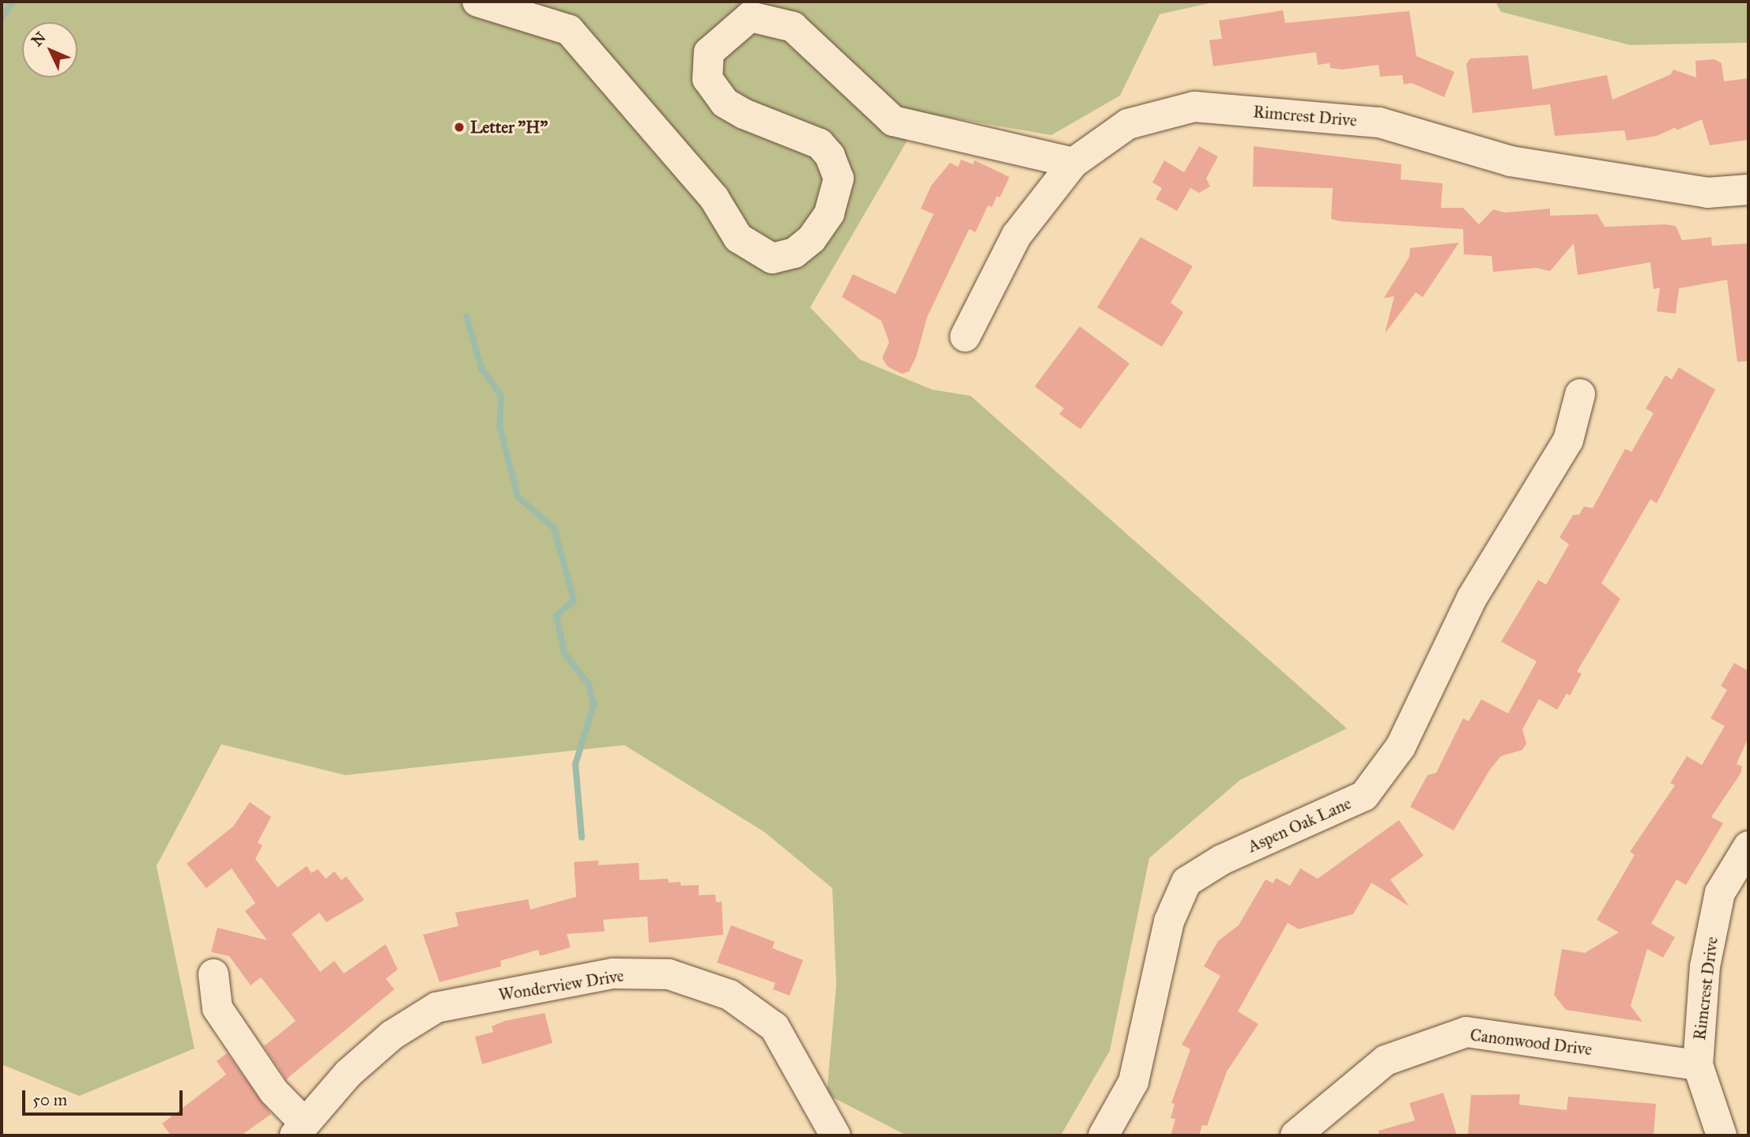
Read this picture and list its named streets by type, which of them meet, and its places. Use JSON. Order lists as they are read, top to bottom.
{
  "streets": {
    "street": [
      "Rimcrest Drive",
      "Aspen Oak Lane",
      "Wonderview Drive",
      "Canonwood Drive"
    ]
  },
  "crossings": [
    ["Rimcrest Drive", "Canonwood Drive"]
  ],
  "places": ["Letter \"H\""],
  "scale_bar": "50 m",
  "north": "top left"
}
